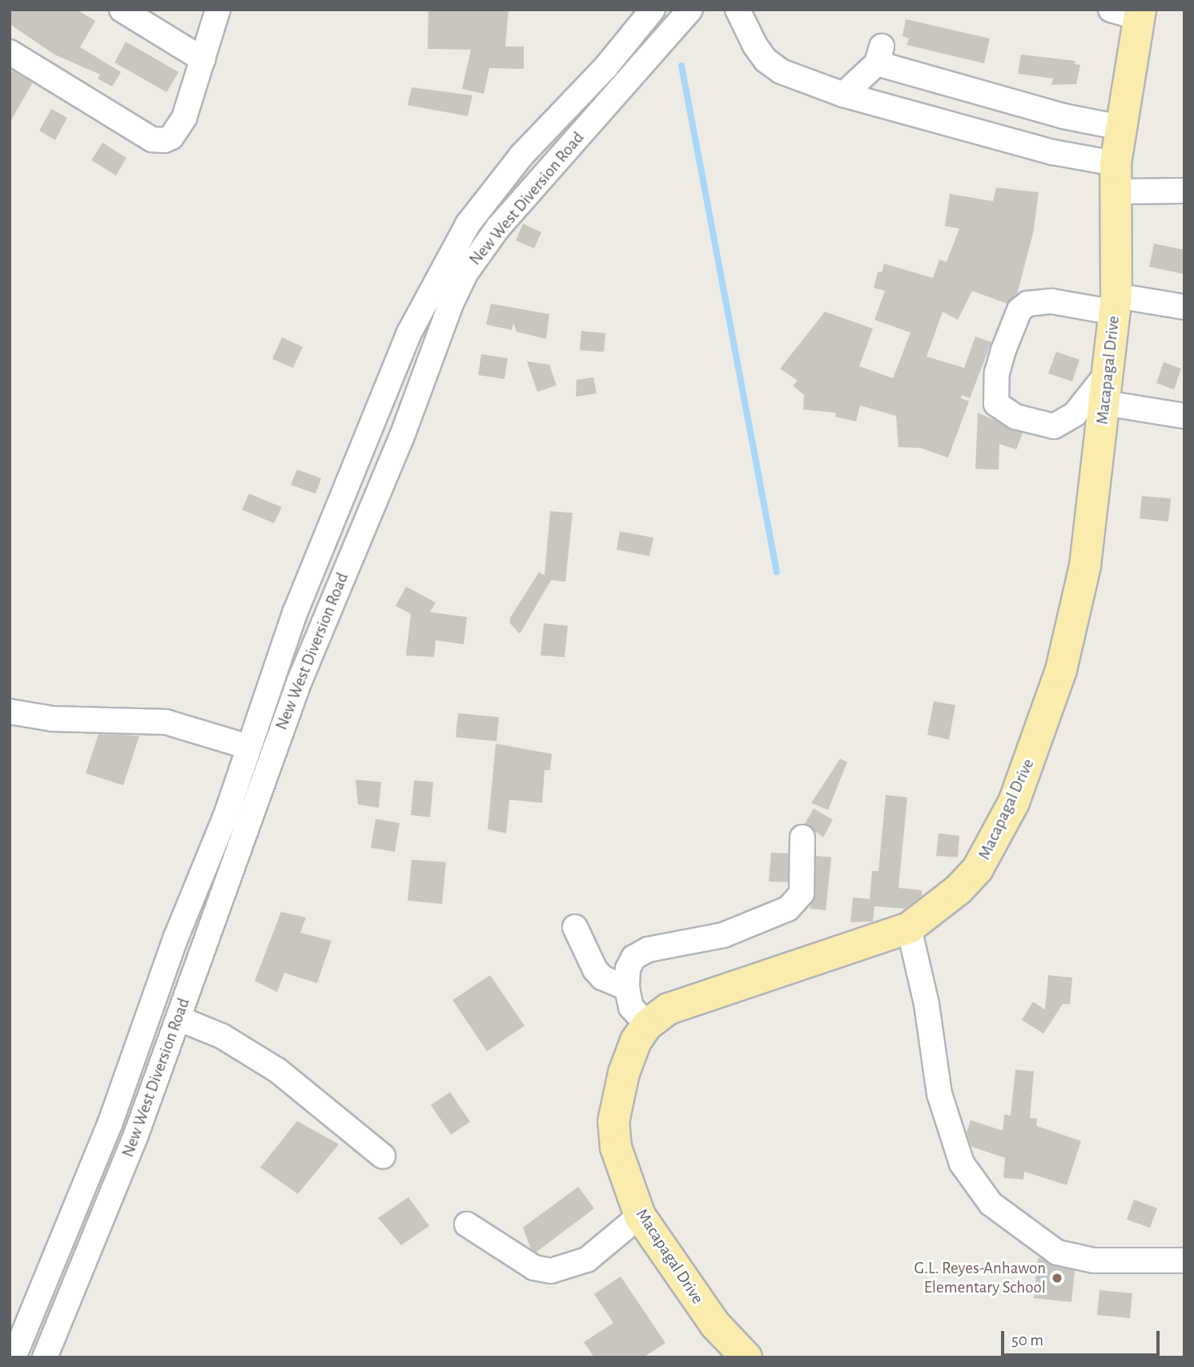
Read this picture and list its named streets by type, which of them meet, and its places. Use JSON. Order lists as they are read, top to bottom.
{
  "streets": {
    "main road": ["Macapagal Drive"],
    "street": ["New West Diversion Road"]
  },
  "places": ["G.L. Reyes-Anhawon Elementary School"],
  "scale_bar": "50 m"
}
